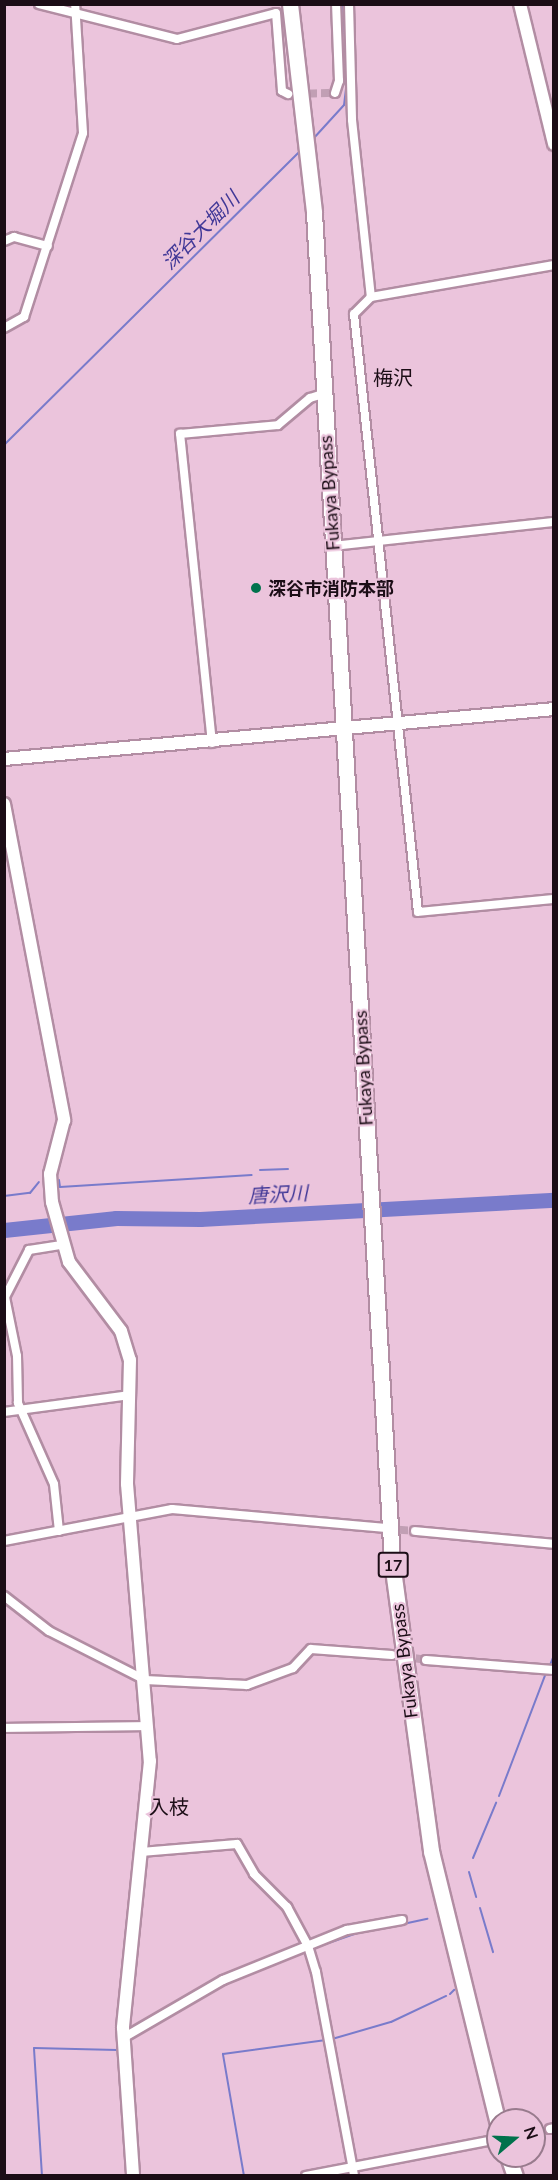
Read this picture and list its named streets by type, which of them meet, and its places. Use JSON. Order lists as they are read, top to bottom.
{
  "streets": {
    "highway": ["Fukaya Bypass", "17"]
  },
  "districts": ["梅沢", "入枝"],
  "water": ["深谷大堀川", "唐沢川"],
  "places": ["深谷市消防本部"],
  "north": "right"
}
